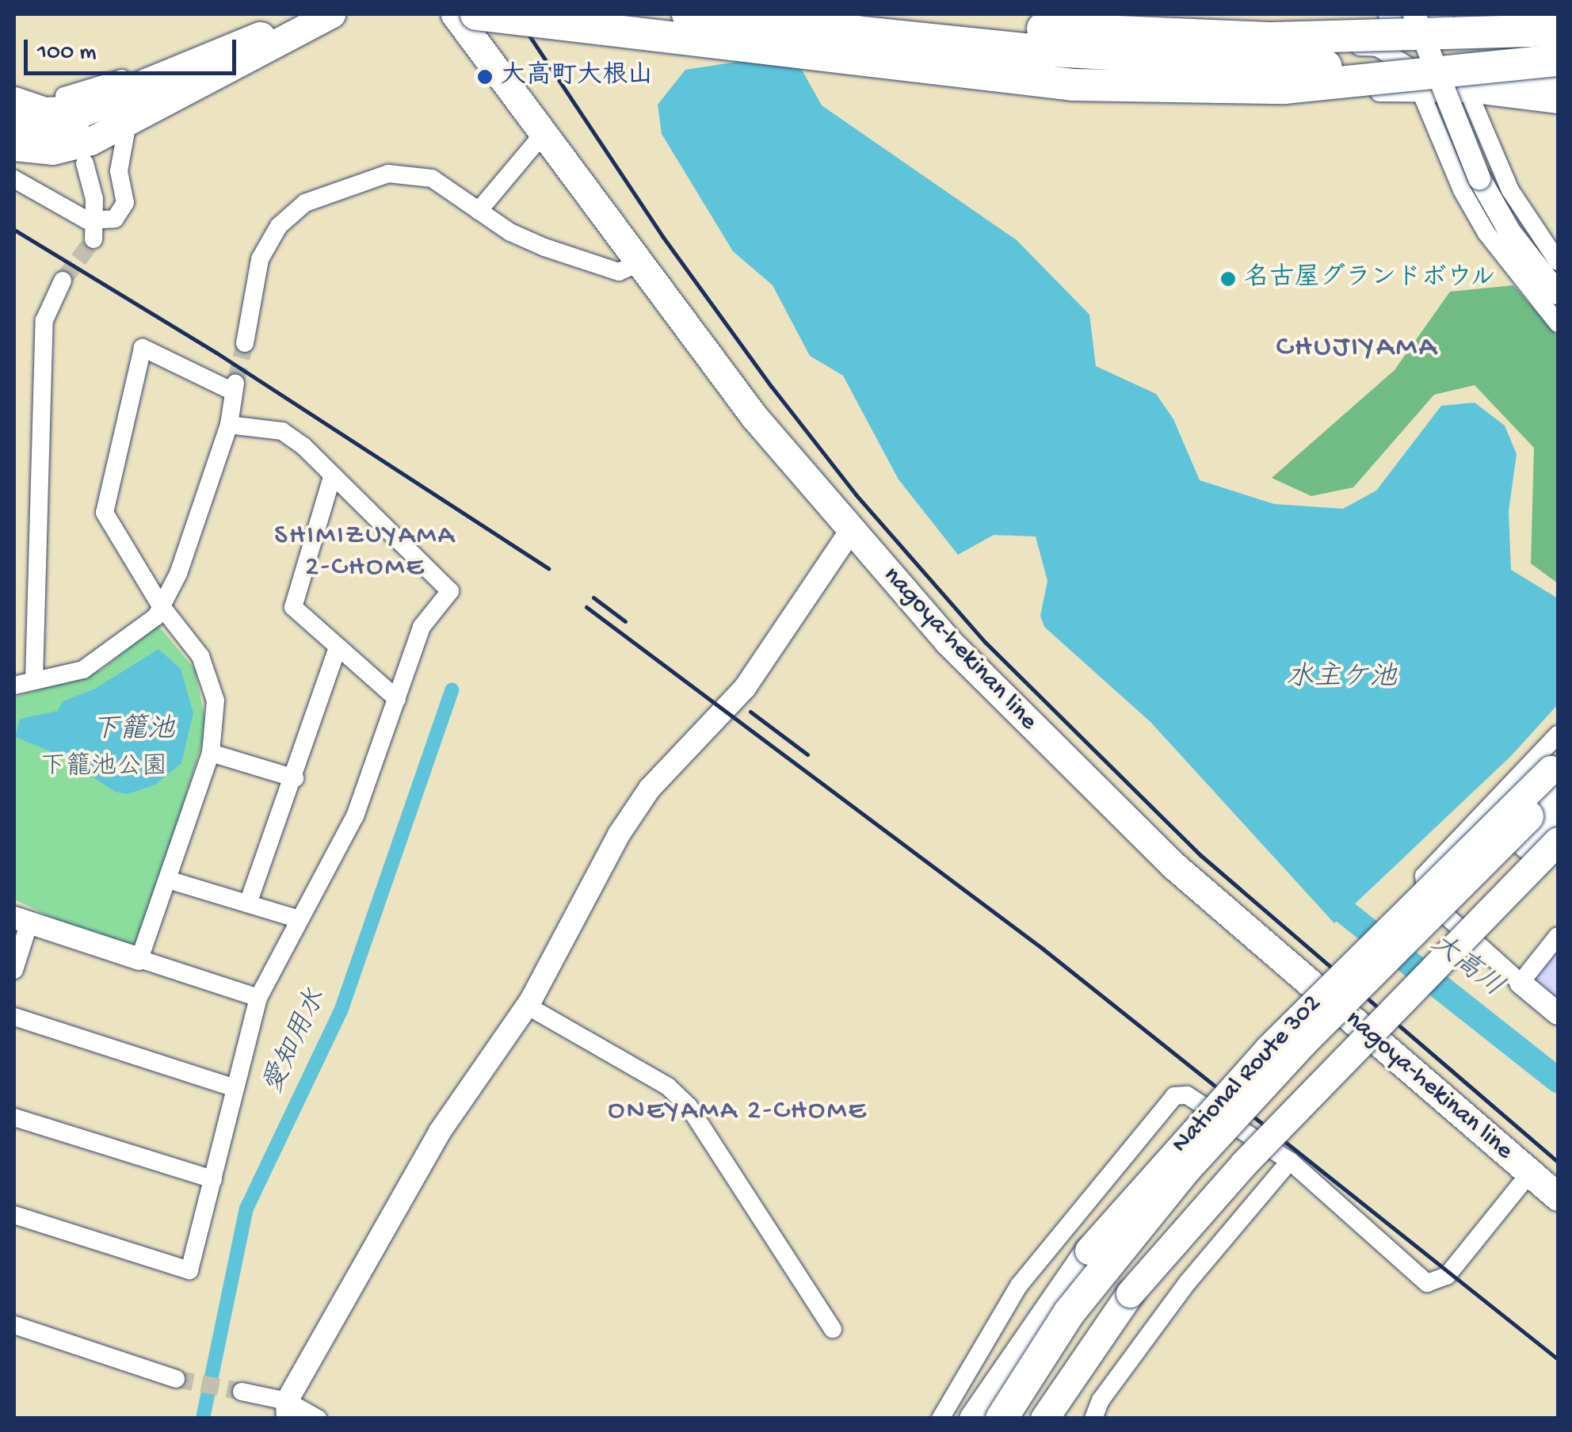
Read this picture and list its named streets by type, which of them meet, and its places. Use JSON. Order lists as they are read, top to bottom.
{
  "streets": {
    "main road": ["nagoya-hekinan line", "National Route 302"]
  },
  "districts": ["CHUJIYAMA", "SHIMIZUYAMA 2-CHOME", "ONEYAMA 2-CHOME"],
  "water": [
    "水主ケ池",
    "下籠池",
    "大高川",
    "愛知用水"
  ],
  "parks": ["下籠池公園"],
  "places": ["大高町大根山", "名古屋グランドボウル"],
  "scale_bar": "100 m"
}
